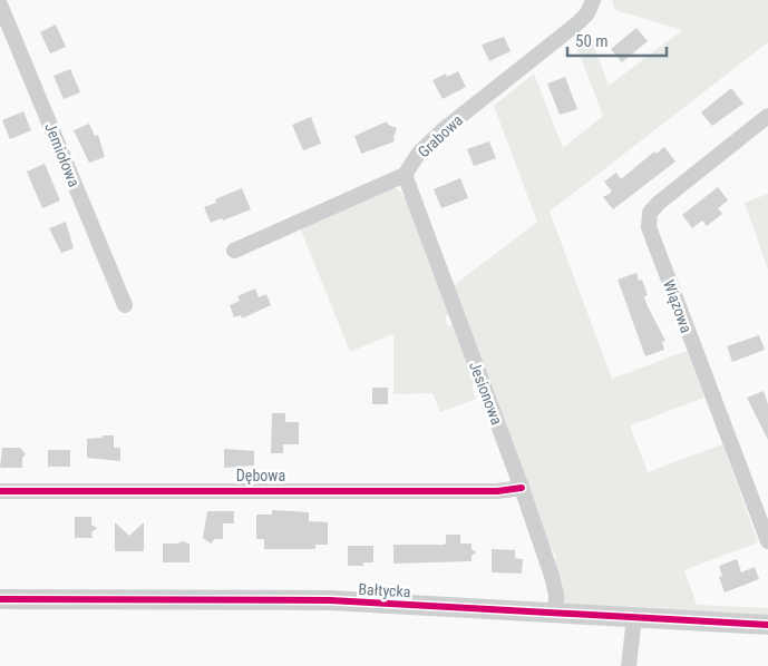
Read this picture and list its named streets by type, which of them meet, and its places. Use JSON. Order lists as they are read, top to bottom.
{
  "streets": {
    "street": [
      "Grabowa",
      "Jemiołowa",
      "Wiązowa",
      "Jesionowa",
      "Dębowa",
      "Bałtycka"
    ]
  },
  "crossings": [
    ["Grabowa", "Jesionowa"],
    ["Jesionowa", "Dębowa"],
    ["Jesionowa", "Bałtycka"]
  ],
  "scale_bar": "50 m"
}
